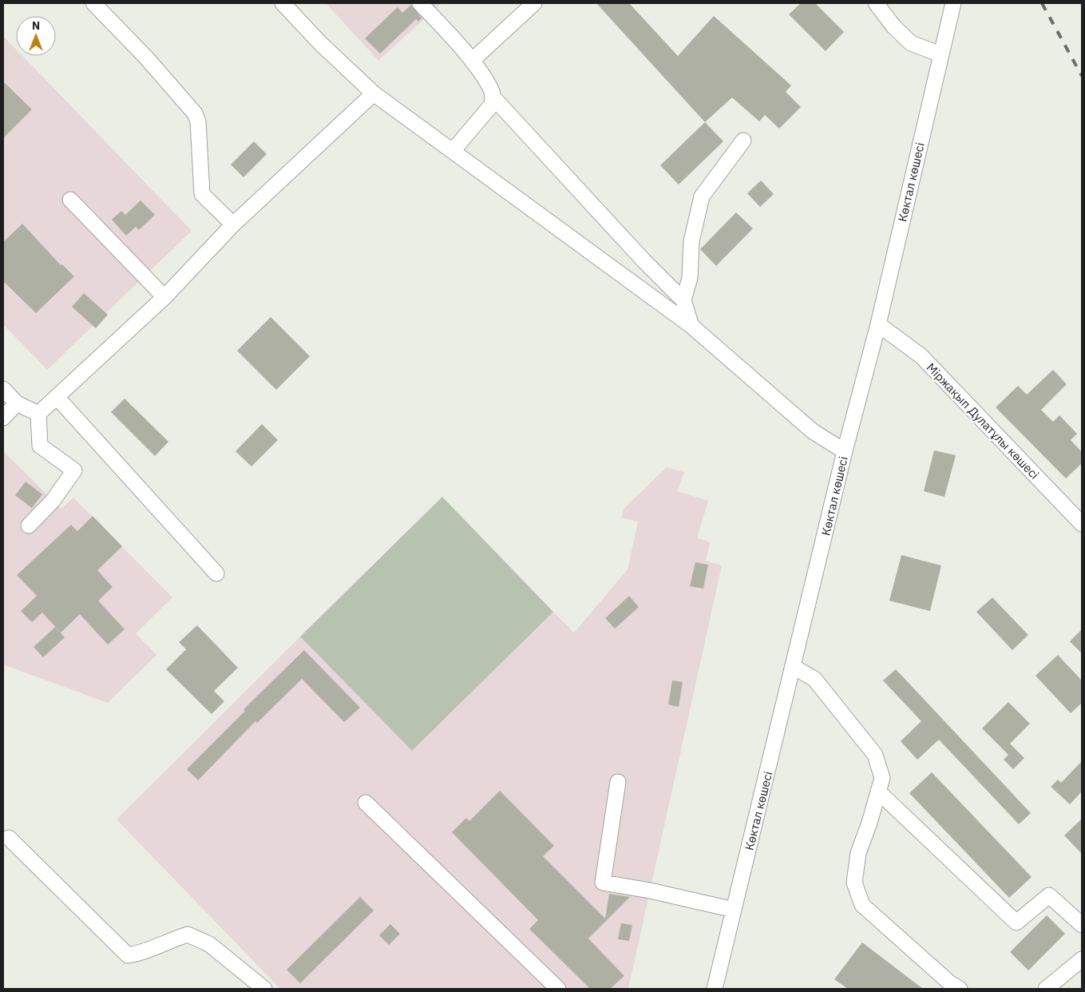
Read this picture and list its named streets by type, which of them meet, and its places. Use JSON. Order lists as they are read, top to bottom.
{
  "streets": {
    "street": ["Көктал көшесі", "Міржақып Дулатұлы көшесі"]
  },
  "crossings": [
    ["Көктал көшесі", "Міржақып Дулатұлы көшесі"]
  ],
  "north": "top"
}
